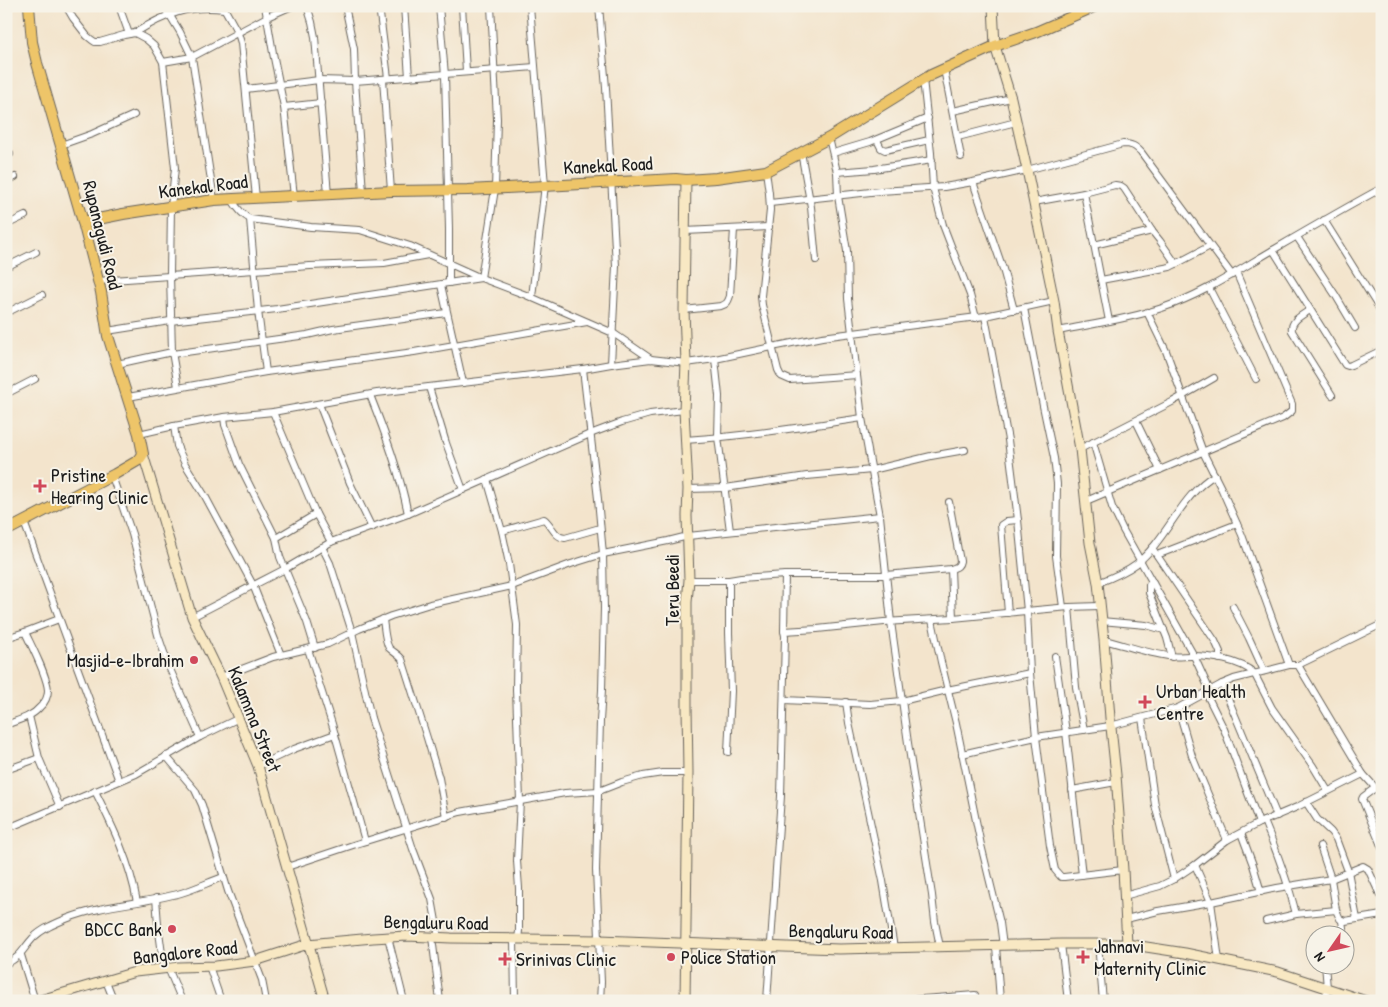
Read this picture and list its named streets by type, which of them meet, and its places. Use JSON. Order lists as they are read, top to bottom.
{
  "streets": {
    "main road": ["Kanekal Road", "Rupanagudi Road"],
    "street": [
      "Teru Beedi",
      "Kalamma Street",
      "Bengaluru Road",
      "Bangalore Road"
    ]
  },
  "crossings": [
    ["Kanekal Road", "Rupanagudi Road"],
    ["Kanekal Road", "Teru Beedi"],
    ["Rupanagudi Road", "Kalamma Street"],
    ["Teru Beedi", "Bengaluru Road"],
    ["Kalamma Street", "Bengaluru Road"],
    ["Kalamma Street", "Bangalore Road"],
    ["Bengaluru Road", "Bangalore Road"]
  ],
  "places": {
    "health": [
      "Pristine Hearing Clinic",
      "Urban Health Centre",
      "Jahnavi Maternity Clinic",
      "Srinivas Clinic"
    ],
    "other": ["Masjid-e-Ibrahim", "BDCC Bank", "Police Station"]
  },
  "north": "bottom left"
}
